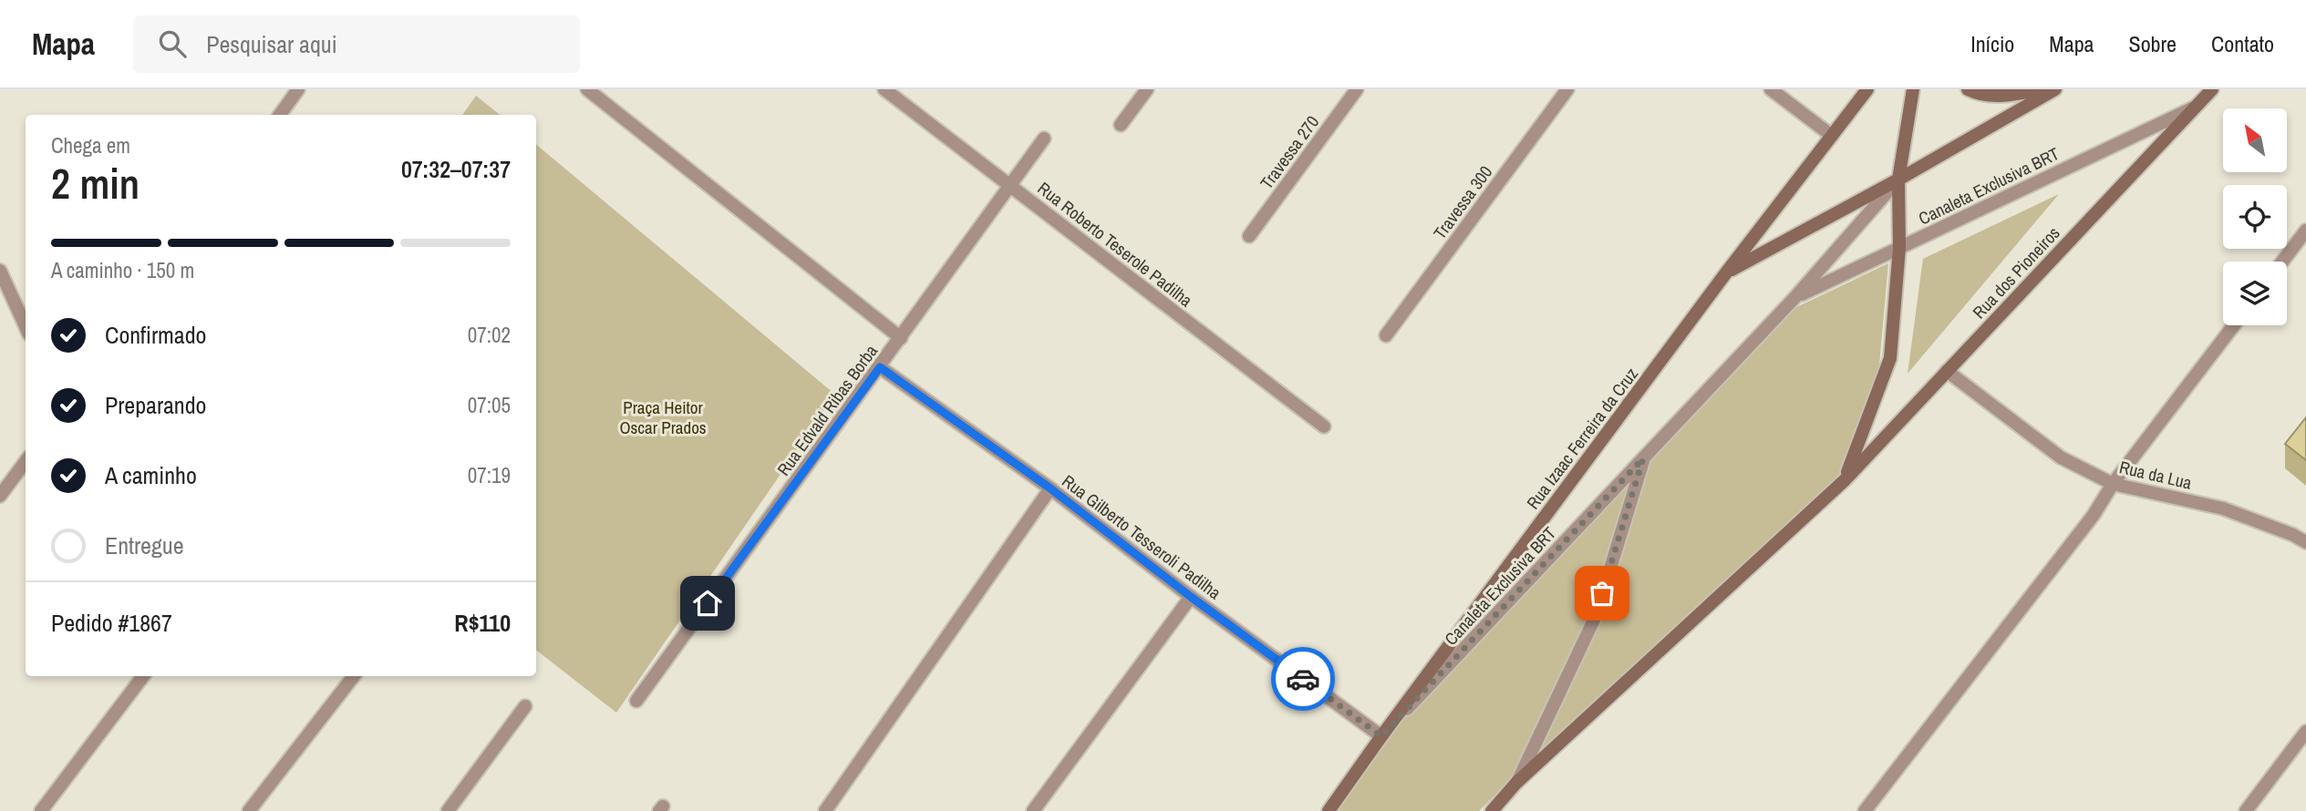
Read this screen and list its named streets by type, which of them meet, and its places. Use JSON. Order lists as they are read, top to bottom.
{
  "streets": {
    "main road": ["Rua dos Pioneiros", "Rua Izaac Ferreira da Cruz"],
    "street": [
      "Travessa 270",
      "Canaleta Exclusiva BRT",
      "Travessa 300",
      "Rua Roberto Teserole Padilha",
      "Rua Edvald Ribas Borba",
      "Rua da Lua",
      "Rua Gilberto Tesseroli Padilha"
    ]
  },
  "crossings": [
    ["Canaleta Exclusiva BRT", "Rua dos Pioneiros"],
    ["Canaleta Exclusiva BRT", "Rua Izaac Ferreira da Cruz"],
    ["Canaleta Exclusiva BRT", "Rua Gilberto Tesseroli Padilha"],
    ["Rua Roberto Teserole Padilha", "Rua Edvald Ribas Borba"],
    ["Rua dos Pioneiros", "Rua da Lua"],
    ["Rua Edvald Ribas Borba", "Rua Gilberto Tesseroli Padilha"],
    ["Rua Izaac Ferreira da Cruz", "Rua Gilberto Tesseroli Padilha"]
  ],
  "parks": ["Praça Heitor Oscar Prados"],
  "north": "top left",
  "page": {
    "header": "Mapa",
    "search": "Pesquisar aqui",
    "nav": [
      "Início",
      "Mapa",
      "Sobre",
      "Contato"
    ],
    "heading": ["2 min", "Chega em", "07:32–07:37"],
    "panel": ["Pedido #1867", "R$110"],
    "bar": "A caminho · 150 m",
    "list": [
      ["Confirmado", "07:02"],
      ["Preparando", "07:05"],
      ["A caminho", "07:19"],
      "Entregue"
    ]
  }
}
